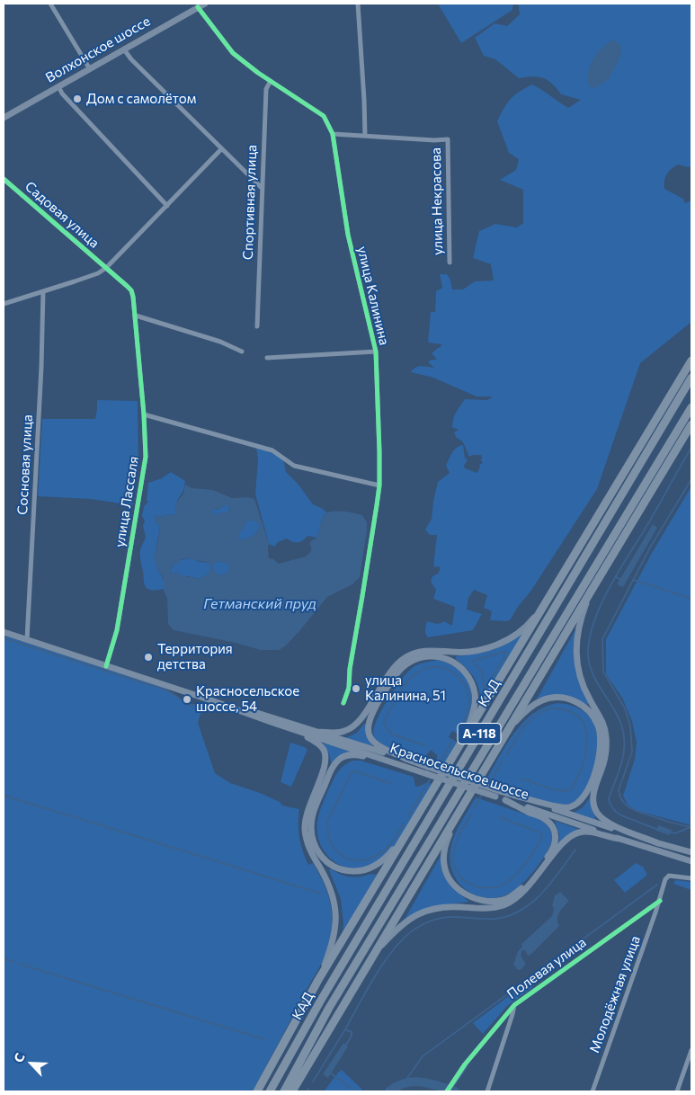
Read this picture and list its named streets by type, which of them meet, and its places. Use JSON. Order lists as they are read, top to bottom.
{
  "streets": {
    "highway": ["КАД", "А-118"],
    "main road": ["Волхонское шоссе", "Красносельское шоссе"],
    "street": [
      "улица Некрасова",
      "Спортивная улица",
      "Садовая улица",
      "улица Калинина",
      "Сосновая улица",
      "улица Лассаля",
      "Полевая улица",
      "Молодёжная улица"
    ]
  },
  "crossings": [
    ["Волхонское шоссе", "улица Калинина"],
    ["Спортивная улица", "улица Калинина"],
    ["Садовая улица", "улица Лассаля"],
    ["Сосновая улица", "Красносельское шоссе"],
    ["улица Лассаля", "Красносельское шоссе"],
    ["Полевая улица", "Молодёжная улица"]
  ],
  "water": ["Гетманский пруд"],
  "places": [
    "Дом с самолётом",
    "Территория детства",
    "улица Калинина, 51",
    "Красносельское шоссе, 54"
  ],
  "north": "top left"
}
